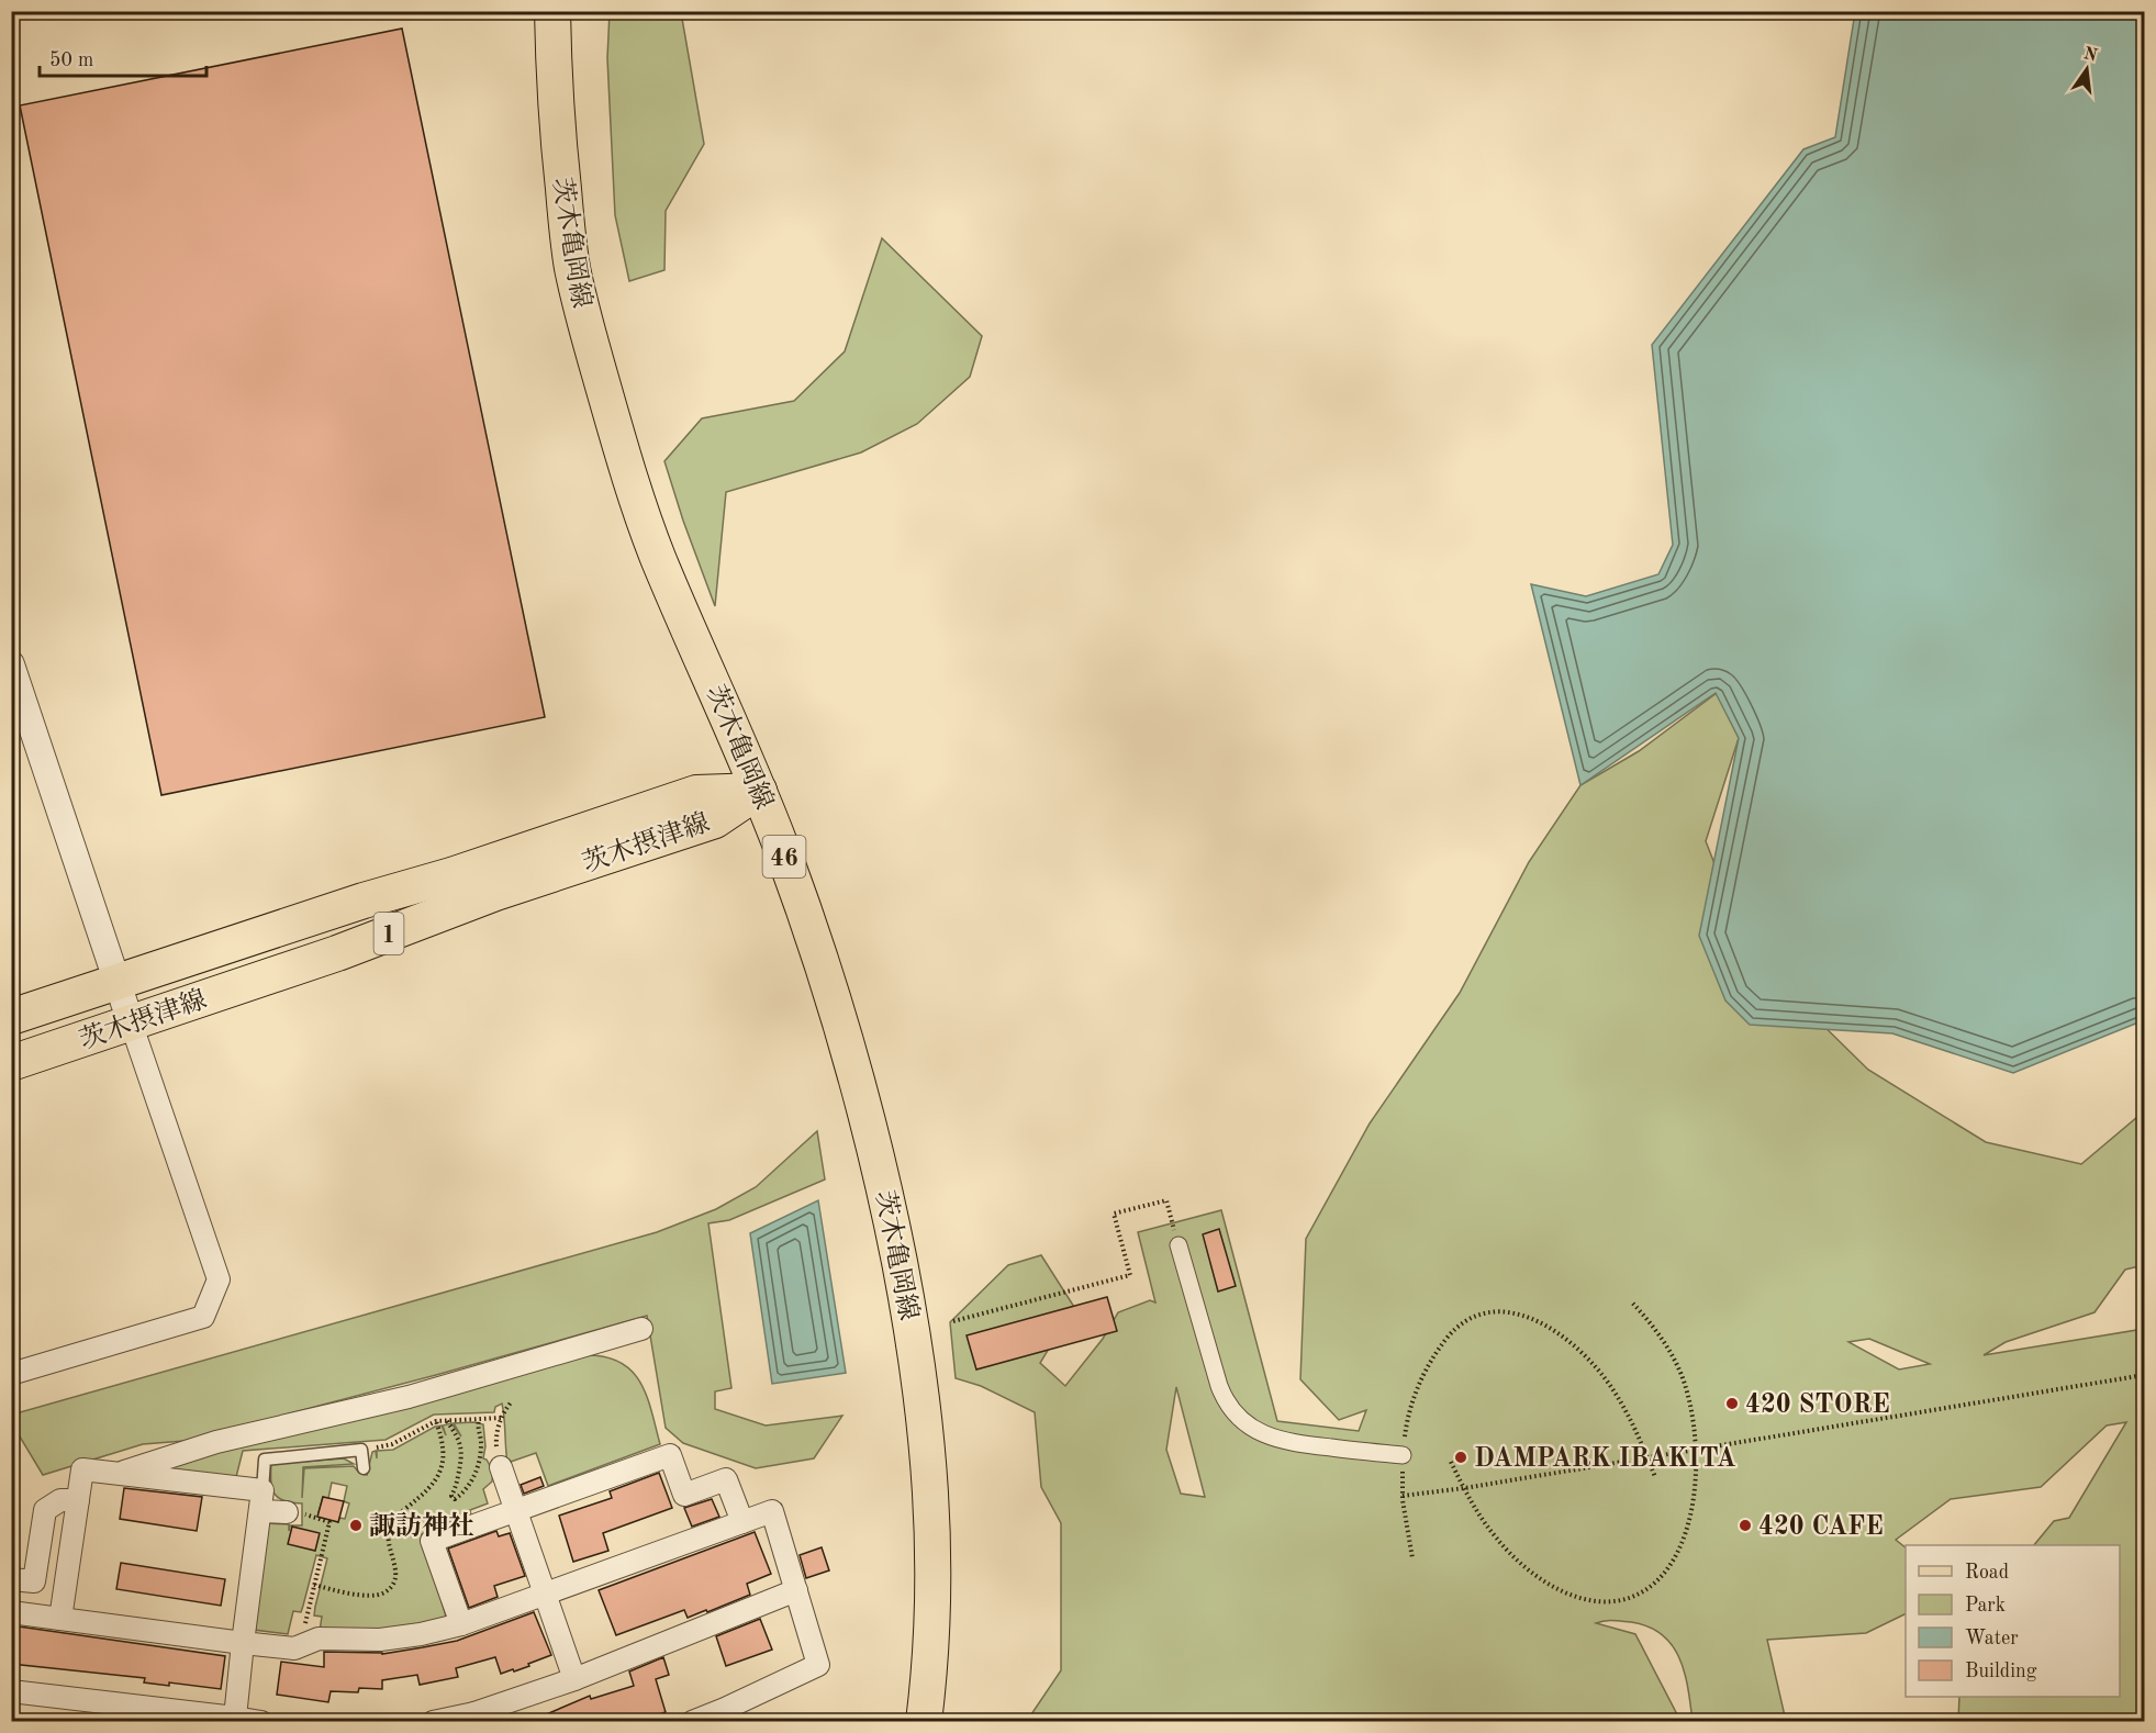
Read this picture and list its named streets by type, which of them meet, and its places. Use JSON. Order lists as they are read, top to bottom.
{
  "streets": {
    "main road": [
      "茨木亀岡線",
      "茨木摂津線",
      "46",
      "1"
    ]
  },
  "crossings": [
    ["茨木亀岡線", "茨木摂津線"]
  ],
  "places": [
    "420 STORE",
    "DAMPARK IBAKITA",
    "諏訪神社",
    "420 CAFE"
  ],
  "legend": [
    "Road",
    "Park",
    "Water",
    "Building"
  ],
  "scale_bar": "50 m",
  "north": "top"
}
